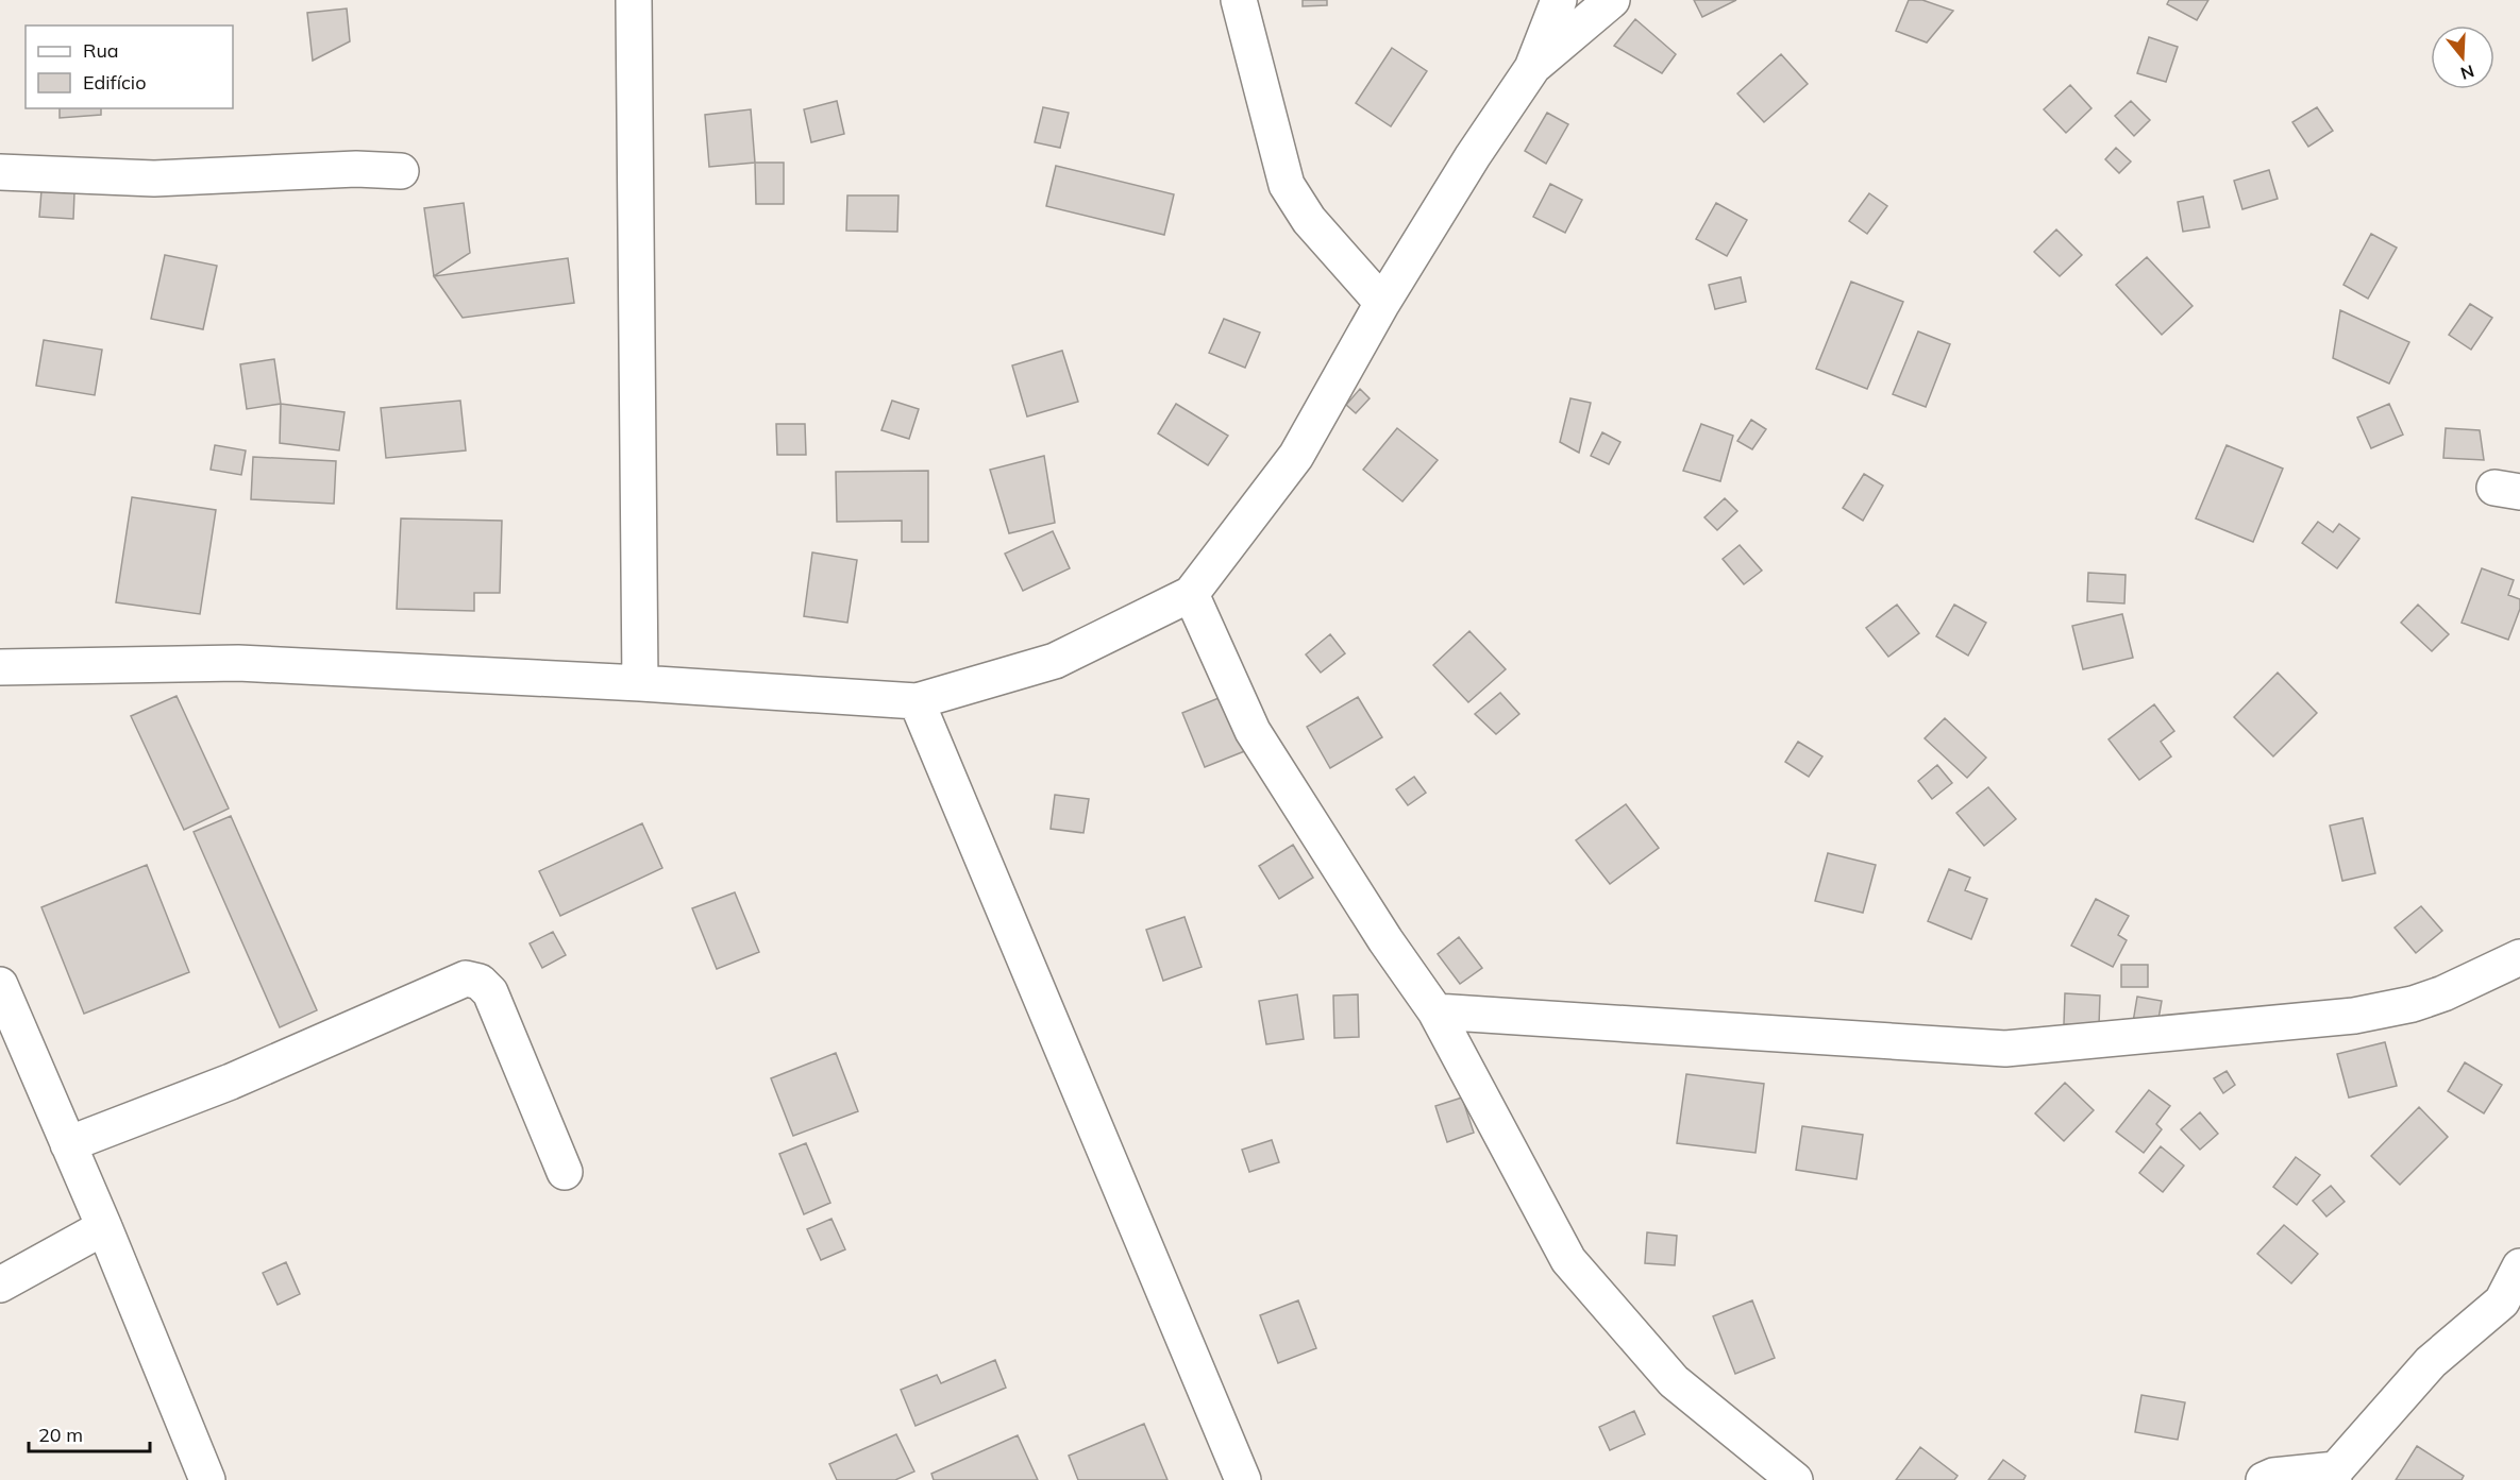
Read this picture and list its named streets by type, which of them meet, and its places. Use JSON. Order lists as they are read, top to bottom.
{
  "legend": ["Rua", "Edifício"],
  "scale_bar": "20 m",
  "north": "bottom"
}
